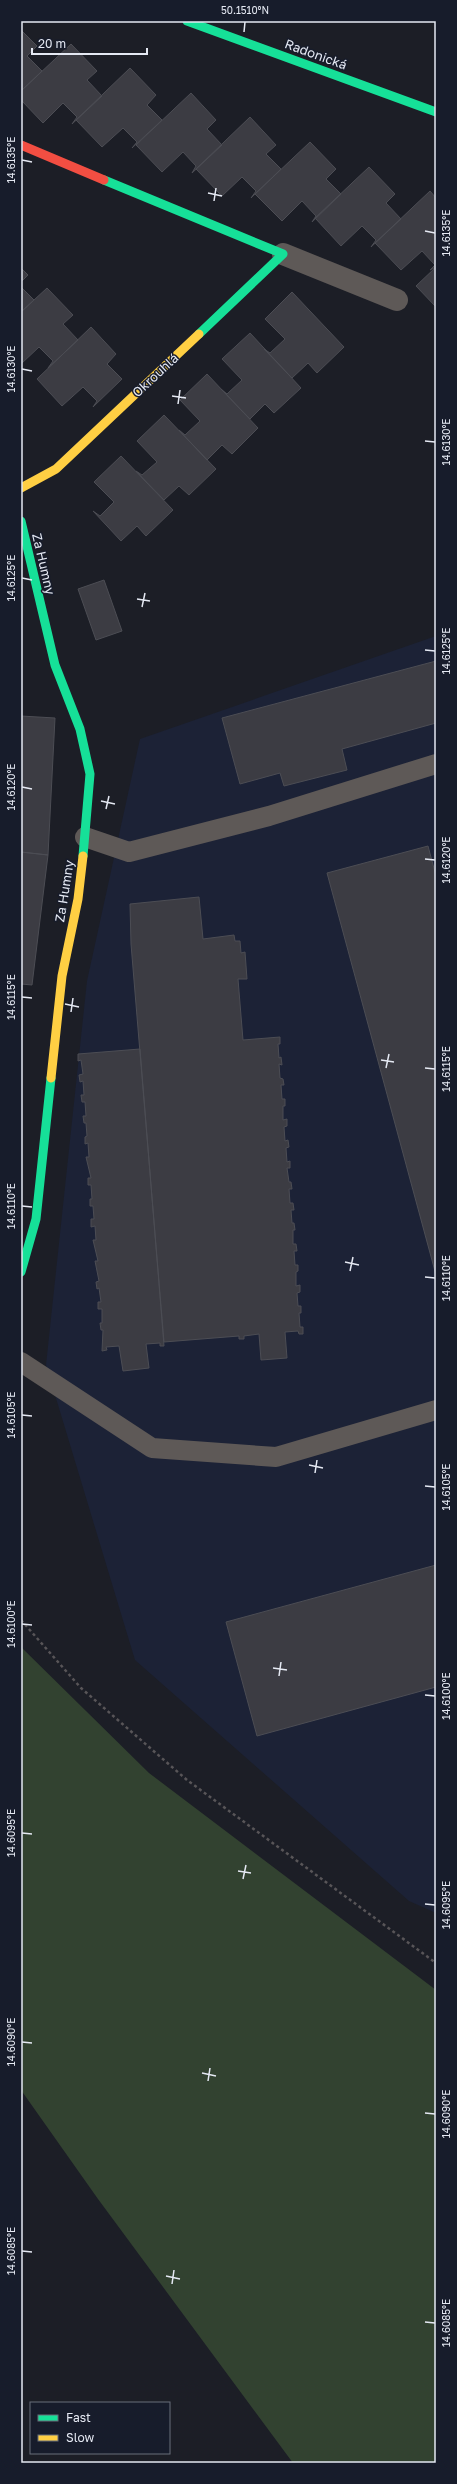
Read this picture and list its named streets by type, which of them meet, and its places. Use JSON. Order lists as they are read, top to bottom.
{
  "streets": {
    "street": ["Radonická", "Okrouhlá", "Za Humny"]
  },
  "legend": ["Fast", "Slow"],
  "scale_bar": "20 m",
  "coordinates": [
    "50.1510°N",
    "14.6135°E",
    "14.6130°E",
    "14.6125°E",
    "14.6120°E",
    "14.6115°E",
    "14.6110°E",
    "14.6105°E",
    "14.6100°E",
    "14.6095°E",
    "14.6090°E",
    "14.6085°E"
  ]
}
